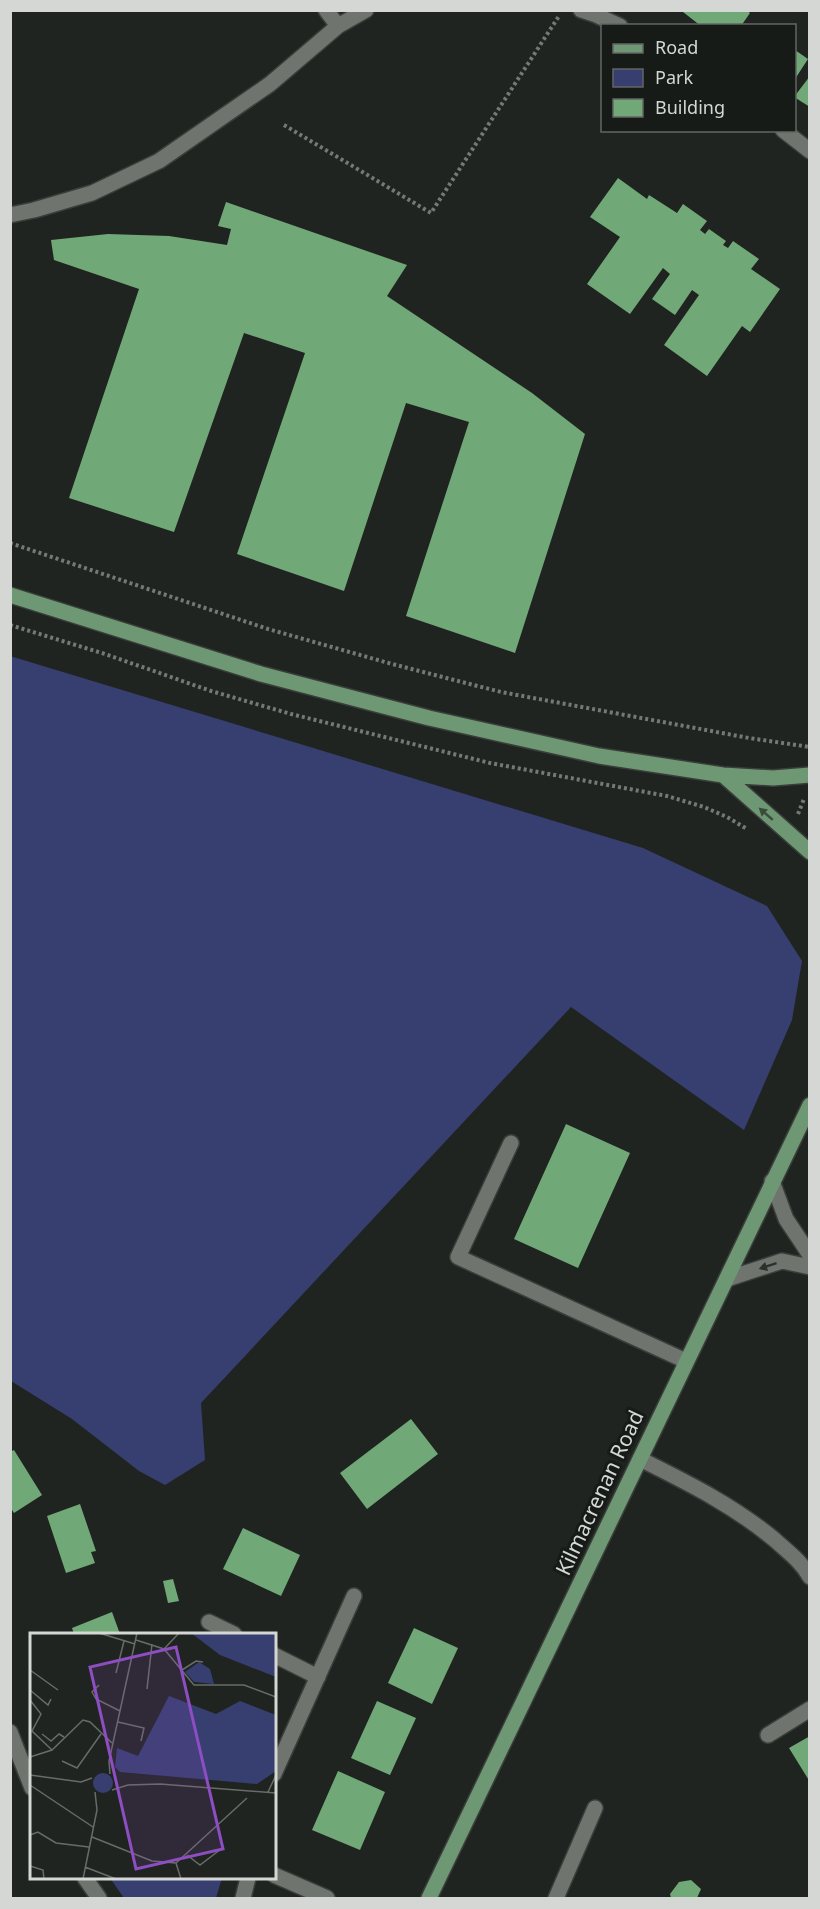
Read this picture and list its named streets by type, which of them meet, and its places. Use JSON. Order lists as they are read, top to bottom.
{
  "streets": {
    "main road": ["Kilmacrenan Road"]
  },
  "legend": ["Road", "Park", "Building"]
}
